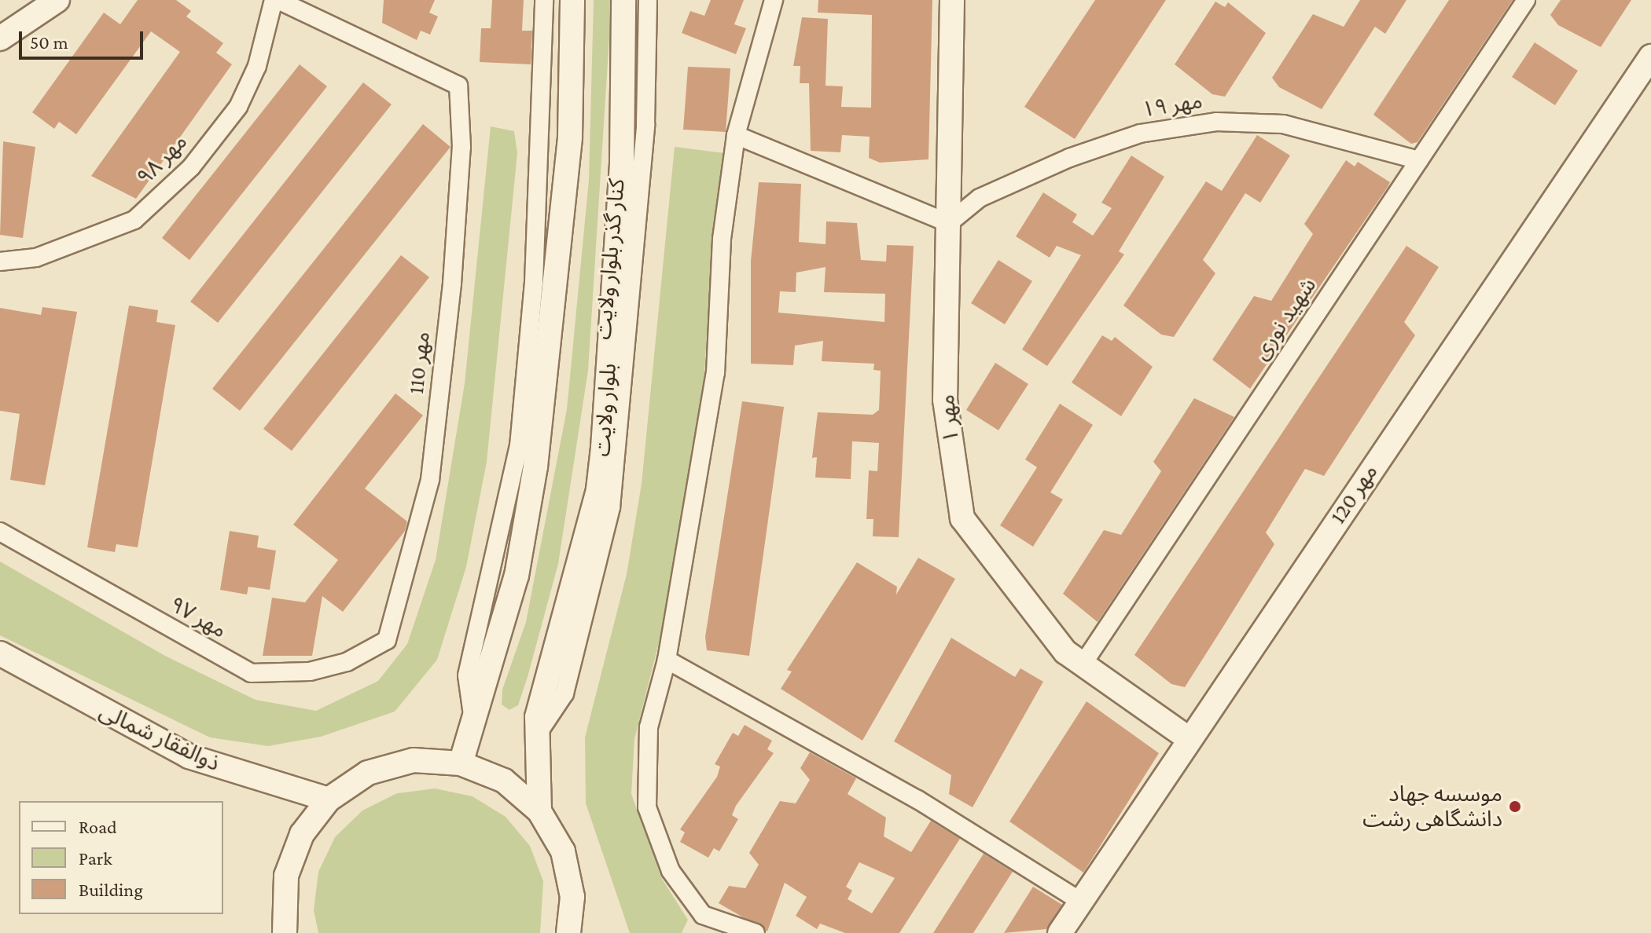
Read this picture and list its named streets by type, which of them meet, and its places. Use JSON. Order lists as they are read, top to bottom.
{
  "streets": {
    "street": [
      "مهر ۱۹",
      "مهر ۹۸",
      "کنار گذر بلوار ولایت",
      "شهید نوری",
      "مهر 110",
      "بلوار ولایت",
      "مهر ۱",
      "مهر 120",
      "مهر ۹۷",
      "ذوالفقار شمالی"
    ]
  },
  "crossings": [
    ["مهر ۱۹", "شهید نوری"],
    ["مهر ۱۹", "مهر ۱"],
    ["مهر ۹۸", "مهر 110"],
    ["کنار گذر بلوار ولایت", "بلوار ولایت"],
    ["شهید نوری", "مهر ۱"],
    ["مهر 110", "مهر ۹۷"],
    ["مهر ۱", "مهر 120"]
  ],
  "places": ["موسسه جهاد دانشگاهی رشت"],
  "legend": ["Road", "Park", "Building"],
  "scale_bar": "50 m"
}
